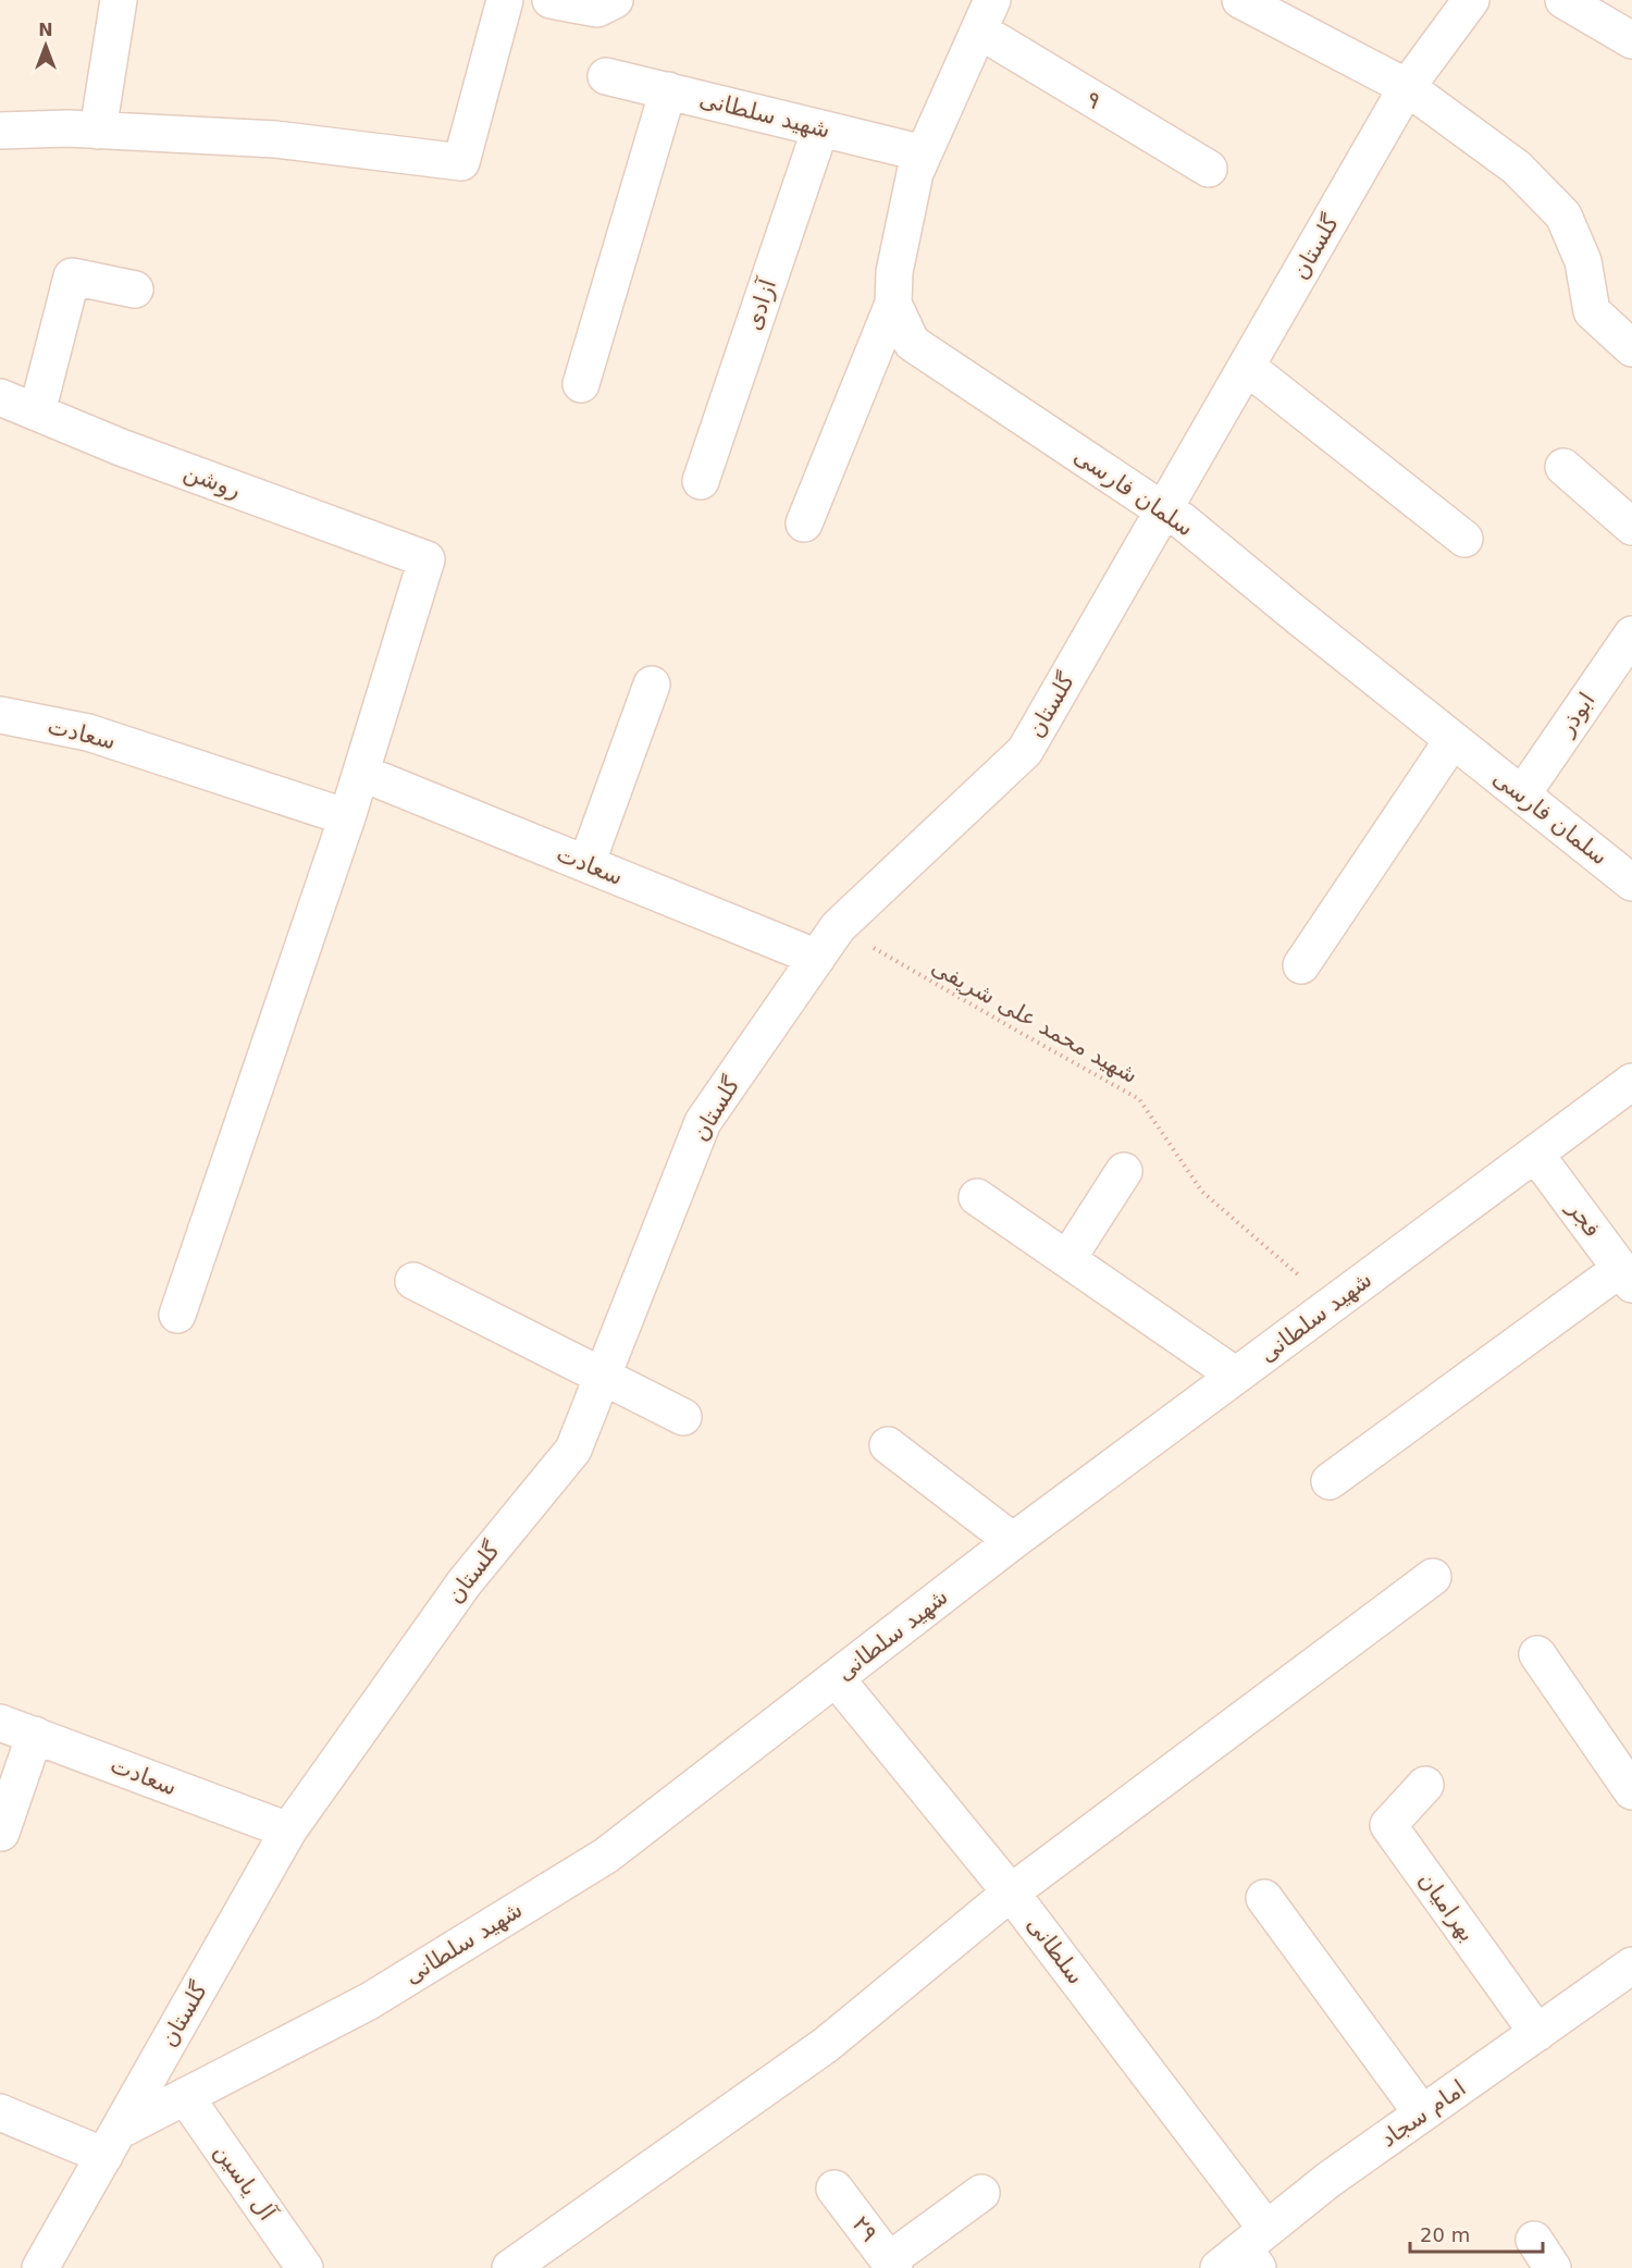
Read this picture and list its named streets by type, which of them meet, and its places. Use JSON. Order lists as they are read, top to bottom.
{
  "streets": {
    "street": [
      "۹",
      "شهید سلطانی",
      "گلستان",
      "آزادی",
      "روشن",
      "سلمان فارسی",
      "ابوذر",
      "سعادت",
      "فجر",
      "بهرامیان",
      "سلطانی",
      "امام سجاد",
      "آل یاسین",
      "۲۹"
    ],
    "path": ["شهید محمد علی شریفی"]
  },
  "crossings": [
    ["۹", "سلمان فارسی"],
    ["شهید سلطانی", "گلستان"],
    ["شهید سلطانی", "آزادی"],
    ["شهید سلطانی", "سلمان فارسی"],
    ["شهید سلطانی", "شهید محمد علی شریفی"],
    ["شهید سلطانی", "فجر"],
    ["شهید سلطانی", "سلطانی"],
    ["شهید سلطانی", "آل یاسین"],
    ["گلستان", "سلمان فارسی"],
    ["گلستان", "سعادت"],
    ["گلستان", "شهید محمد علی شریفی"],
    ["روشن", "سعادت"],
    ["سلمان فارسی", "ابوذر"],
    ["بهرامیان", "امام سجاد"],
    ["سلطانی", "امام سجاد"]
  ],
  "scale_bar": "20 m",
  "north": "top"
}
